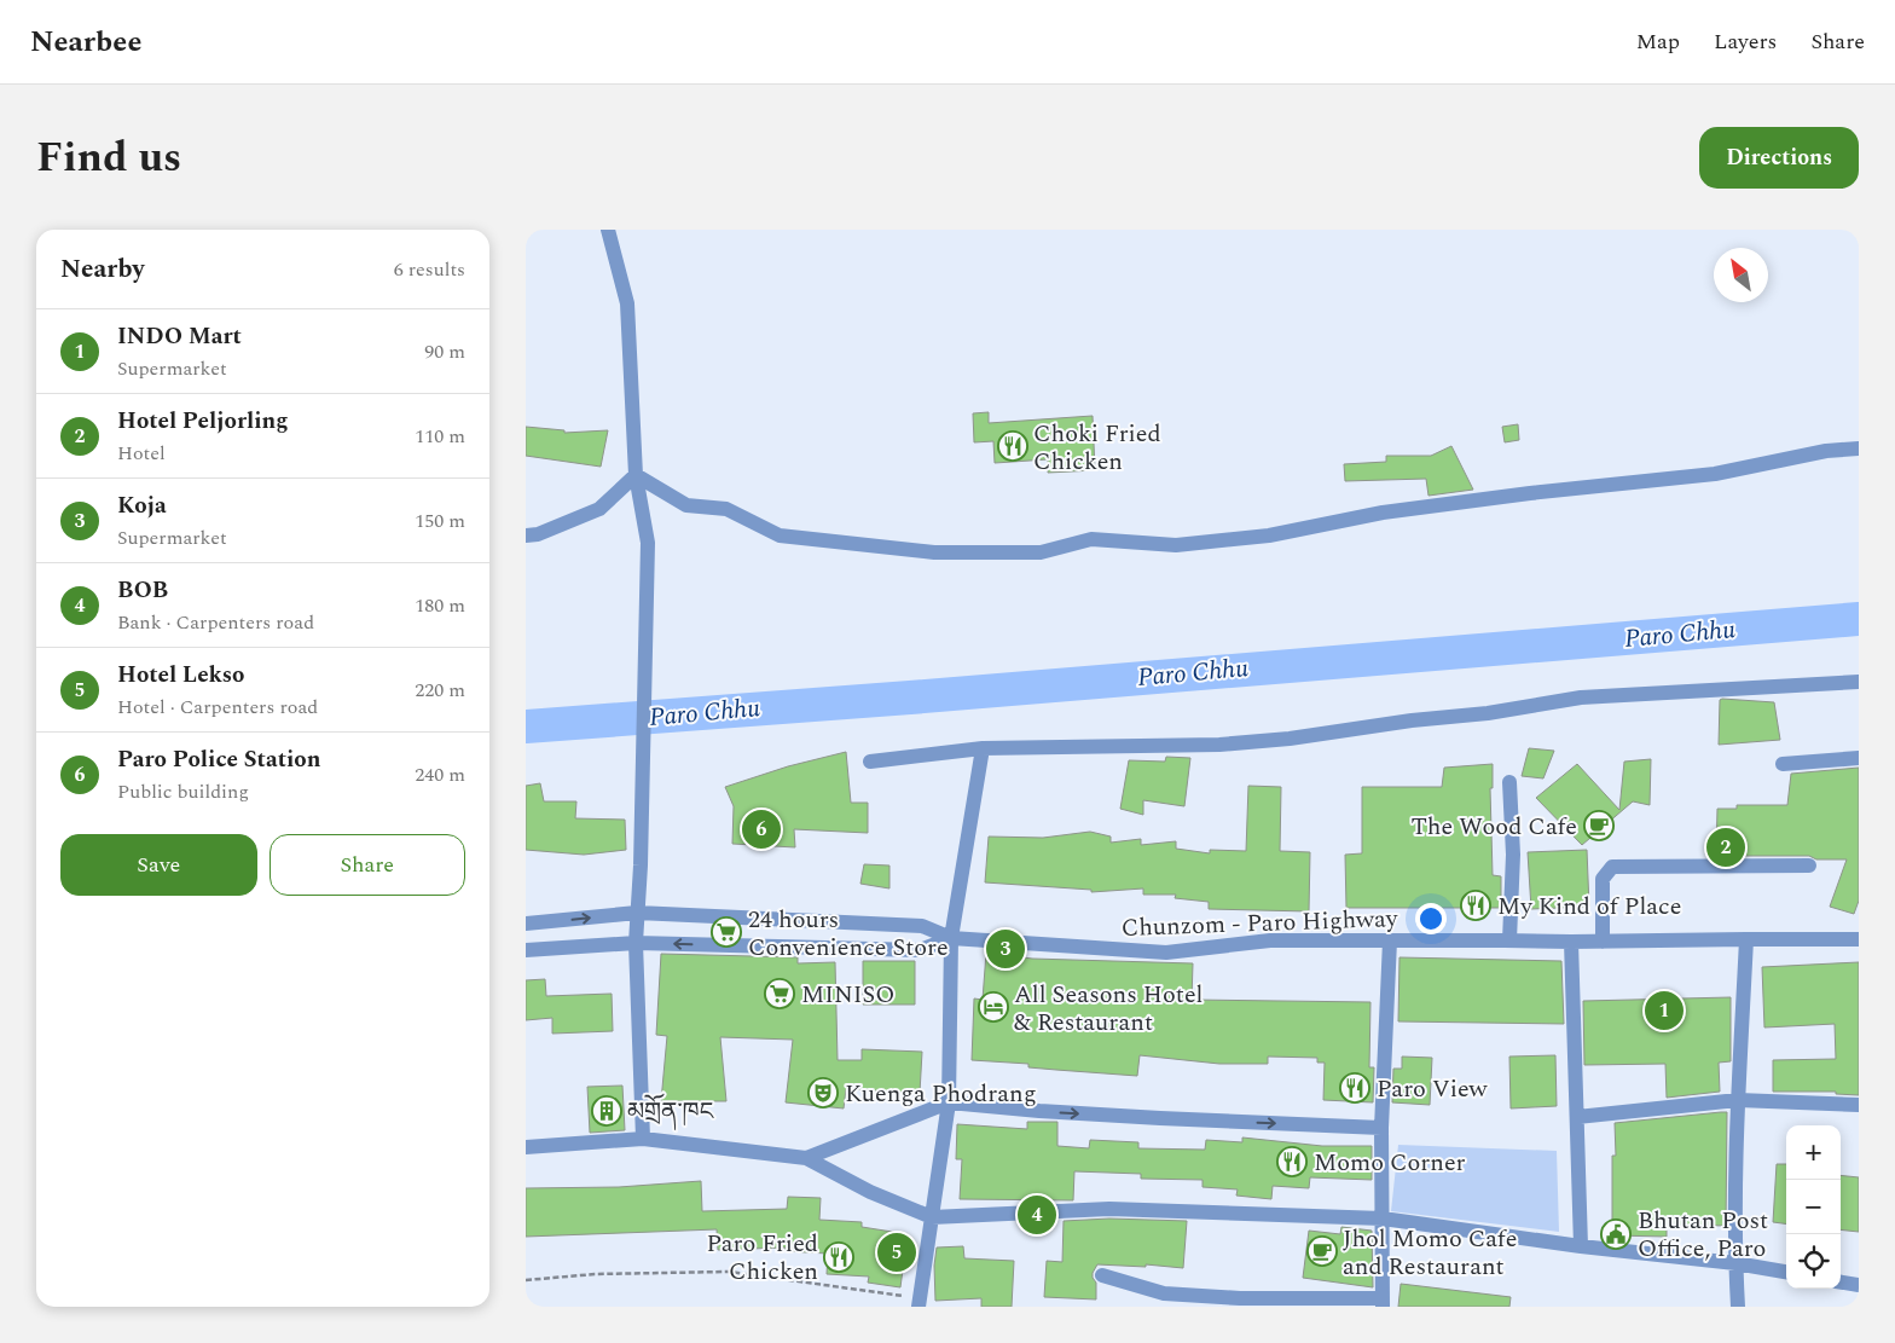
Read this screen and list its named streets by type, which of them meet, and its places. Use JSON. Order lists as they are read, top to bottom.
{
  "streets": {
    "street": ["Chunzom - Paro Highway"]
  },
  "water": ["Paro Chhu"],
  "places": {
    "restaurant": [
      "Choki Fried Chicken",
      "My Kind of Place",
      "Paro View",
      "Momo Corner",
      "Paro Fried Chicken"
    ],
    "cafe": ["The Wood Cafe", "Jhol Momo Cafe and Restaurant"],
    "supermarket": ["24 hours Convenience Store", "MINISO"],
    "hotel": ["All Seasons Hotel & Restaurant"],
    "theatre": ["Kuenga Phodrang"],
    "building": ["མགྲོན་ཁང"],
    "public building": ["Bhutan Post Office, Paro"]
  },
  "north": "top left",
  "page": {
    "header": "Nearbee",
    "nav": ["Map", "Layers", "Share"],
    "title": "Find us",
    "buttons": [
      "Directions",
      ["Save", "Share"]
    ],
    "heading": ["Nearby", "6 results"],
    "list": [
      {
        "mark": "1",
        "name": "INDO Mart",
        "note": "Supermarket",
        "value": "90 m"
      },
      {
        "mark": "2",
        "name": "Hotel Peljorling",
        "note": "Hotel",
        "value": "110 m"
      },
      {
        "mark": "3",
        "name": "Koja",
        "note": "Supermarket",
        "value": "150 m"
      },
      {
        "mark": "4",
        "name": "BOB",
        "note": "Bank · Carpenters road",
        "value": "180 m"
      },
      {
        "mark": "5",
        "name": "Hotel Lekso",
        "note": "Hotel · Carpenters road",
        "value": "220 m"
      },
      {
        "mark": "6",
        "name": "Paro Police Station",
        "note": "Public building",
        "value": "240 m"
      }
    ],
    "pins": [
      "6",
      "2",
      "3",
      "1",
      "4",
      "5"
    ],
    "map_buttons": ["+", "−"]
  }
}
